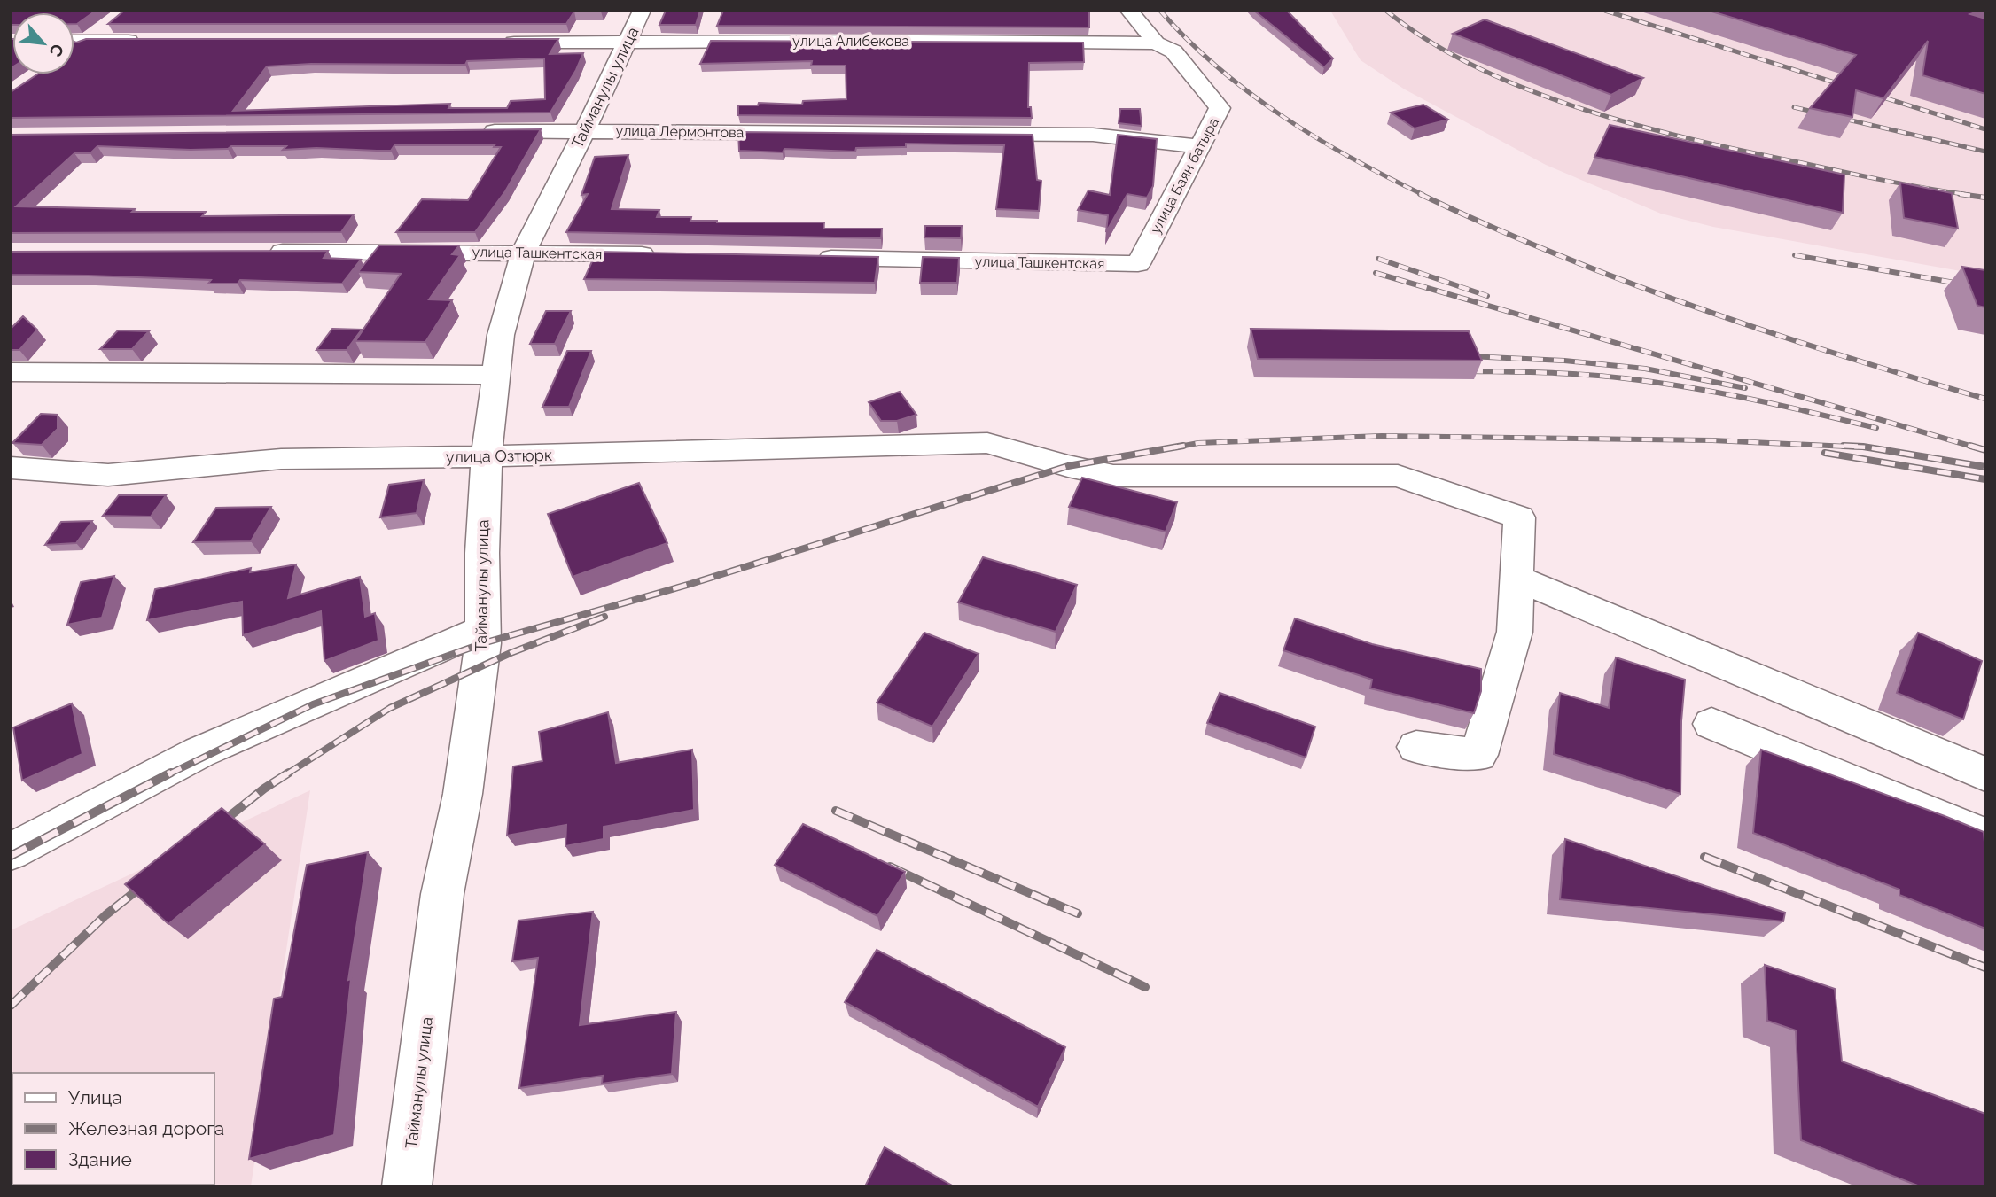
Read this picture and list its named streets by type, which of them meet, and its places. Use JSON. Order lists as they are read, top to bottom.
{
  "streets": {
    "street": [
      "улица Алибекова",
      "Тайманулы улица",
      "улица Лермонтова",
      "улица Баян батыра",
      "улица Ташкентская",
      "улица Озтюрк"
    ]
  },
  "crossings": [
    ["улица Алибекова", "Тайманулы улица"],
    ["улица Алибекова", "улица Баян батыра"],
    ["Тайманулы улица", "улица Лермонтова"],
    ["Тайманулы улица", "улица Ташкентская"],
    ["Тайманулы улица", "улица Озтюрк"],
    ["улица Лермонтова", "улица Баян батыра"],
    ["улица Баян батыра", "улица Ташкентская"]
  ],
  "legend": ["Улица", "Железная дорога", "Здание"],
  "north": "bottom right"
}
